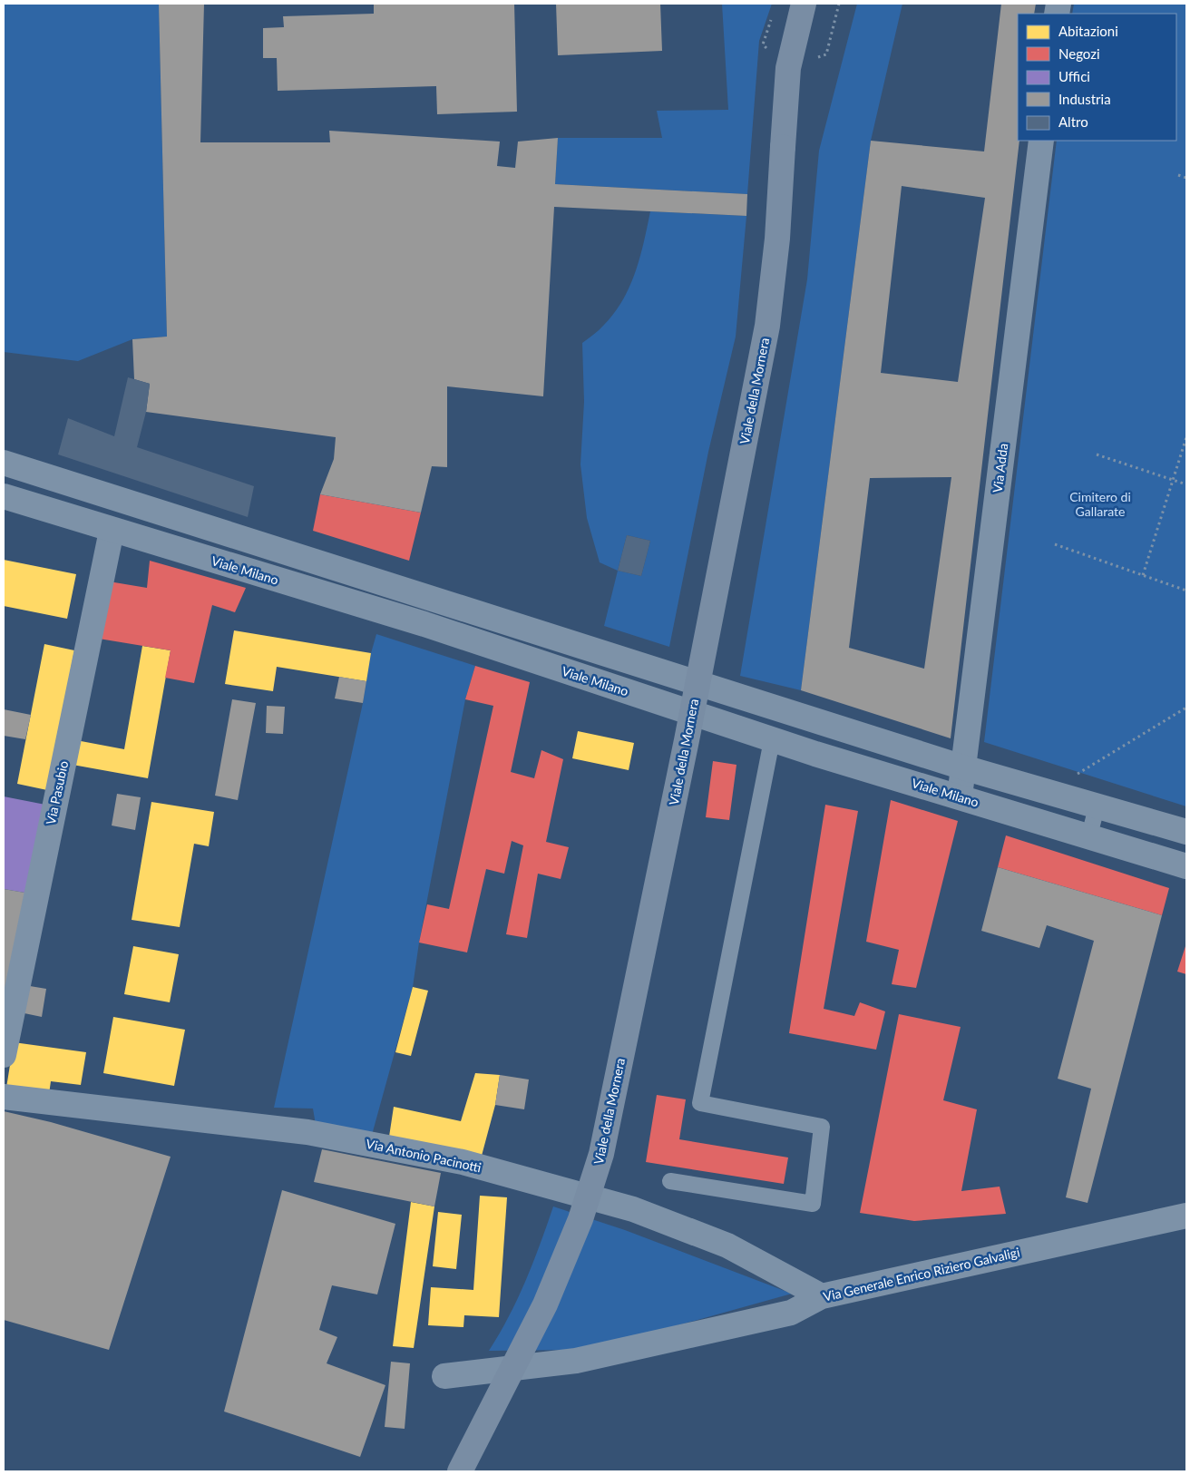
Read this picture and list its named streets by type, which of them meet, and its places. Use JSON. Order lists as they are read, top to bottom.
{
  "streets": {
    "main road": ["Viale della Mornera"],
    "street": [
      "Via Adda",
      "Viale Milano",
      "Via Pasubio",
      "Via Antonio Pacinotti",
      "Via Generale Enrico Riziero Galvaligi"
    ]
  },
  "crossings": [
    ["Via Adda", "Viale Milano"],
    ["Viale Milano", "Via Pasubio"],
    ["Via Antonio Pacinotti", "Via Generale Enrico Riziero Galvaligi"]
  ],
  "parks": ["Cimitero di Gallarate"],
  "legend": [
    "Abitazioni",
    "Negozi",
    "Uffici",
    "Industria",
    "Altro"
  ]
}
